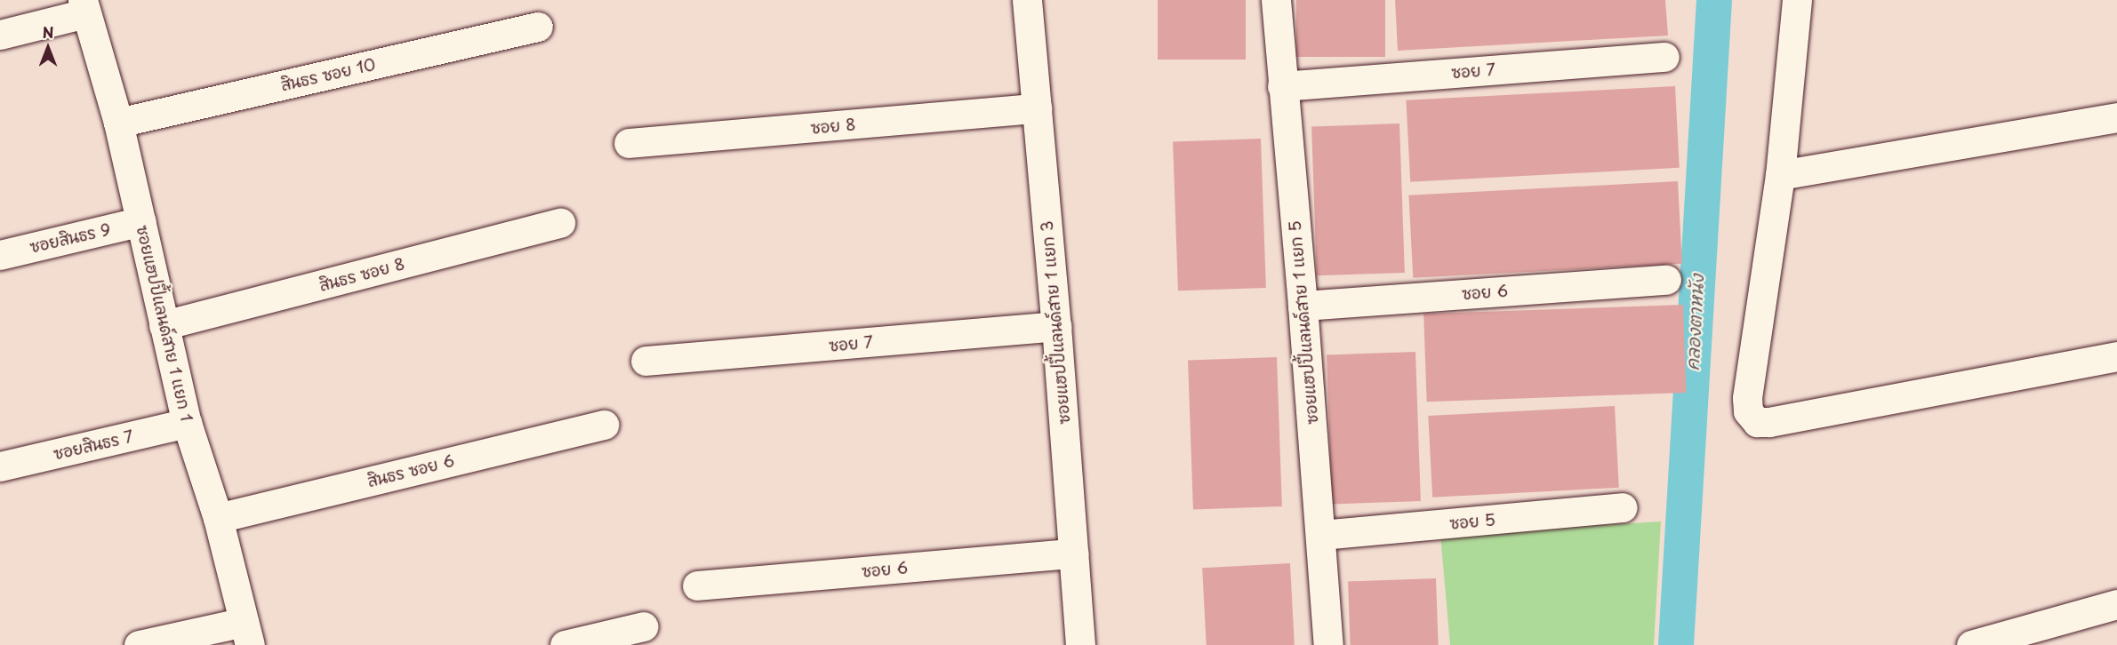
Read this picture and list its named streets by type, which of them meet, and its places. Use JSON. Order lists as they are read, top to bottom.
{
  "streets": {
    "street": [
      "ซอย 7",
      "สินธร ซอย 10",
      "ซอย 8",
      "ซอยสินธร 9",
      "สินธร ซอย 8",
      "ซอย 6",
      "ซอยแฮปปี้แลนด์สาย 1 แยก 3",
      "ซอยแฮปปี้แลนด์สาย 1 แยก 5",
      "ซอยแฮปปี้แลนด์สาย 1 แยก 1",
      "ซอยสินธร 7",
      "สินธร ซอย 6",
      "ซอย 5"
    ]
  },
  "crossings": [
    ["ซอย 7", "ซอยแฮปปี้แลนด์สาย 1 แยก 3"],
    ["ซอย 7", "ซอยแฮปปี้แลนด์สาย 1 แยก 5"],
    ["สินธร ซอย 10", "ซอยแฮปปี้แลนด์สาย 1 แยก 1"],
    ["ซอย 8", "ซอยแฮปปี้แลนด์สาย 1 แยก 3"],
    ["ซอยสินธร 9", "ซอยแฮปปี้แลนด์สาย 1 แยก 1"],
    ["สินธร ซอย 8", "ซอยแฮปปี้แลนด์สาย 1 แยก 1"],
    ["ซอย 6", "ซอยแฮปปี้แลนด์สาย 1 แยก 3"],
    ["ซอย 6", "ซอยแฮปปี้แลนด์สาย 1 แยก 5"],
    ["ซอยแฮปปี้แลนด์สาย 1 แยก 5", "ซอย 5"],
    ["ซอยแฮปปี้แลนด์สาย 1 แยก 1", "ซอยสินธร 7"],
    ["ซอยแฮปปี้แลนด์สาย 1 แยก 1", "สินธร ซอย 6"]
  ],
  "water": ["คลองตาหนัง"],
  "north": "top"
}
